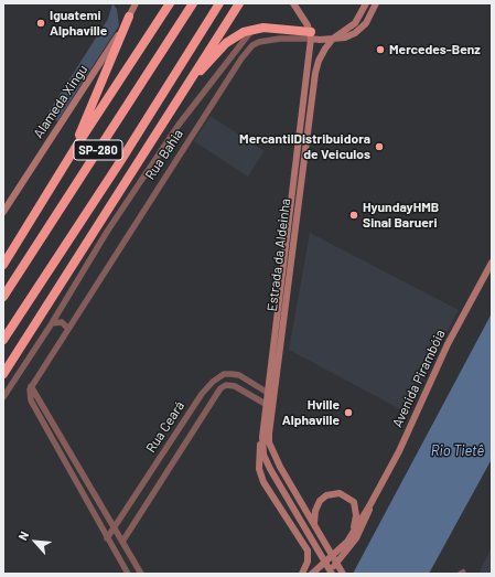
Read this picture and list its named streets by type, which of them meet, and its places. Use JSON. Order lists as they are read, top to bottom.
{
  "streets": {
    "highway": ["SP-280"],
    "main road": ["Alameda Xingu", "Estrada da Aldeinha", "Avenida Pirambóia"],
    "street": ["Rua Bahia", "Rua Ceará"]
  },
  "crossings": [
    ["Rua Bahia", "Estrada da Aldeinha"],
    ["Estrada da Aldeinha", "Rua Ceará"]
  ],
  "water": ["Rio Tietê"],
  "places": [
    "Iguatemi Alphaville",
    "Mercedes-Benz",
    "MercantilDistribuidora de Veiculos",
    "HyundayHMB Sinal Barueri",
    "Hville Alphaville"
  ],
  "north": "top left"
}
